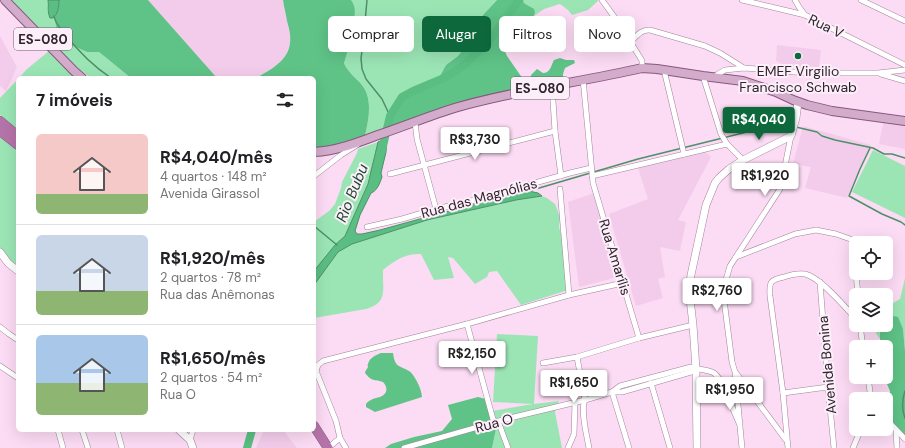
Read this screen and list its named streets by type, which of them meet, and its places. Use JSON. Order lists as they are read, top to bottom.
{
  "streets": {
    "main road": ["ES-080"],
    "street": [
      "Rua V",
      "Rua das Magnólias",
      "Rua Amarílis",
      "Avenida Bonina",
      "Rua O"
    ]
  },
  "crossings": [
    ["ES-080", "Rua Amarílis"],
    ["Rua das Magnólias", "Rua Amarílis"]
  ],
  "water": ["Rio Bubu"],
  "places": ["EMEF Virgilio Francisco Schwab"],
  "page": {
    "chip": [
      "Comprar",
      "Alugar",
      "Filtros",
      "Novo"
    ],
    "heading": "7 imóveis",
    "price": [
      "R$4,040",
      "R$3,730",
      "R$1,920",
      "R$2,760",
      "R$2,150",
      "R$1,650",
      "R$1,950"
    ],
    "list": [
      {
        "name": "R$4,040/mês",
        "note": "4 quartos · 148 m² · Avenida Girassol"
      },
      {
        "name": "R$1,920/mês",
        "note": "2 quartos · 78 m² · Rua das Anêmonas"
      },
      {
        "name": "R$1,650/mês",
        "note": "2 quartos · 54 m² · Rua O"
      }
    ],
    "map_buttons": ["+", "−"]
  }
}
